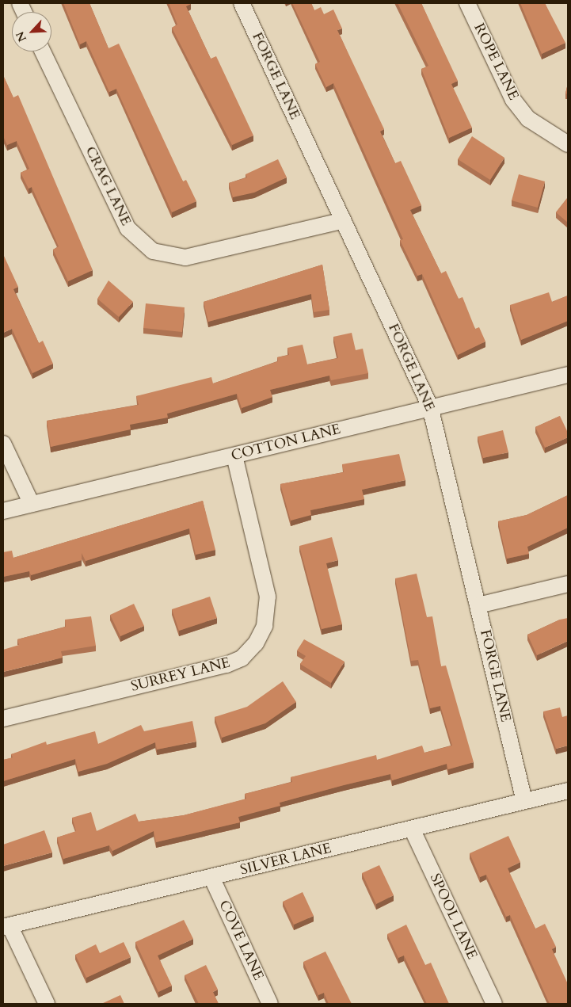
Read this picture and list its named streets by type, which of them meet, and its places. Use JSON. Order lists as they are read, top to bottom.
{
  "streets": {
    "street": [
      "ROPE LANE",
      "FORGE LANE",
      "CRAG LANE",
      "COTTON LANE",
      "SURREY LANE",
      "SILVER LANE",
      "SPOOL LANE",
      "COVE LANE"
    ]
  },
  "crossings": [
    ["FORGE LANE", "CRAG LANE"],
    ["FORGE LANE", "COTTON LANE"],
    ["FORGE LANE", "SILVER LANE"],
    ["COTTON LANE", "SURREY LANE"],
    ["SILVER LANE", "SPOOL LANE"],
    ["SILVER LANE", "COVE LANE"]
  ],
  "north": "bottom left"
}
